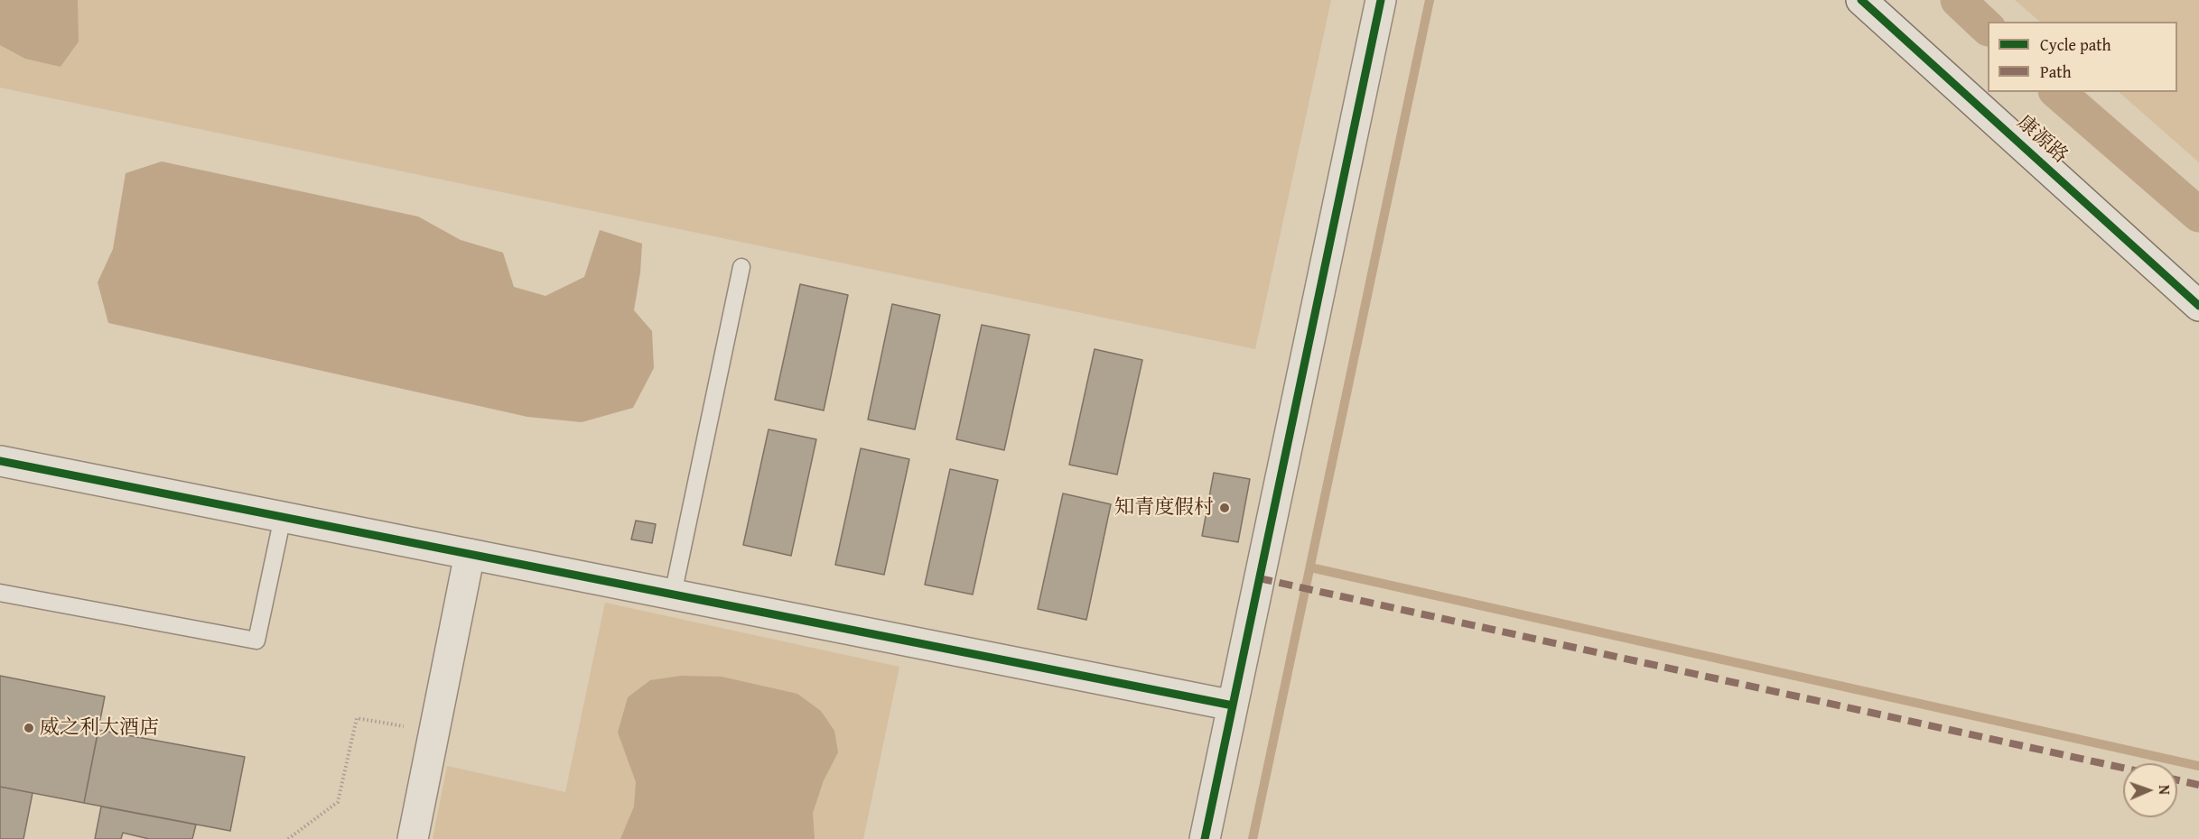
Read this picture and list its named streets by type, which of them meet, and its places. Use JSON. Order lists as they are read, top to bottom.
{
  "streets": {
    "street": ["康源路"]
  },
  "places": ["知青度假村", "威之利大酒店"],
  "legend": ["Cycle path", "Path"],
  "north": "right"
}
